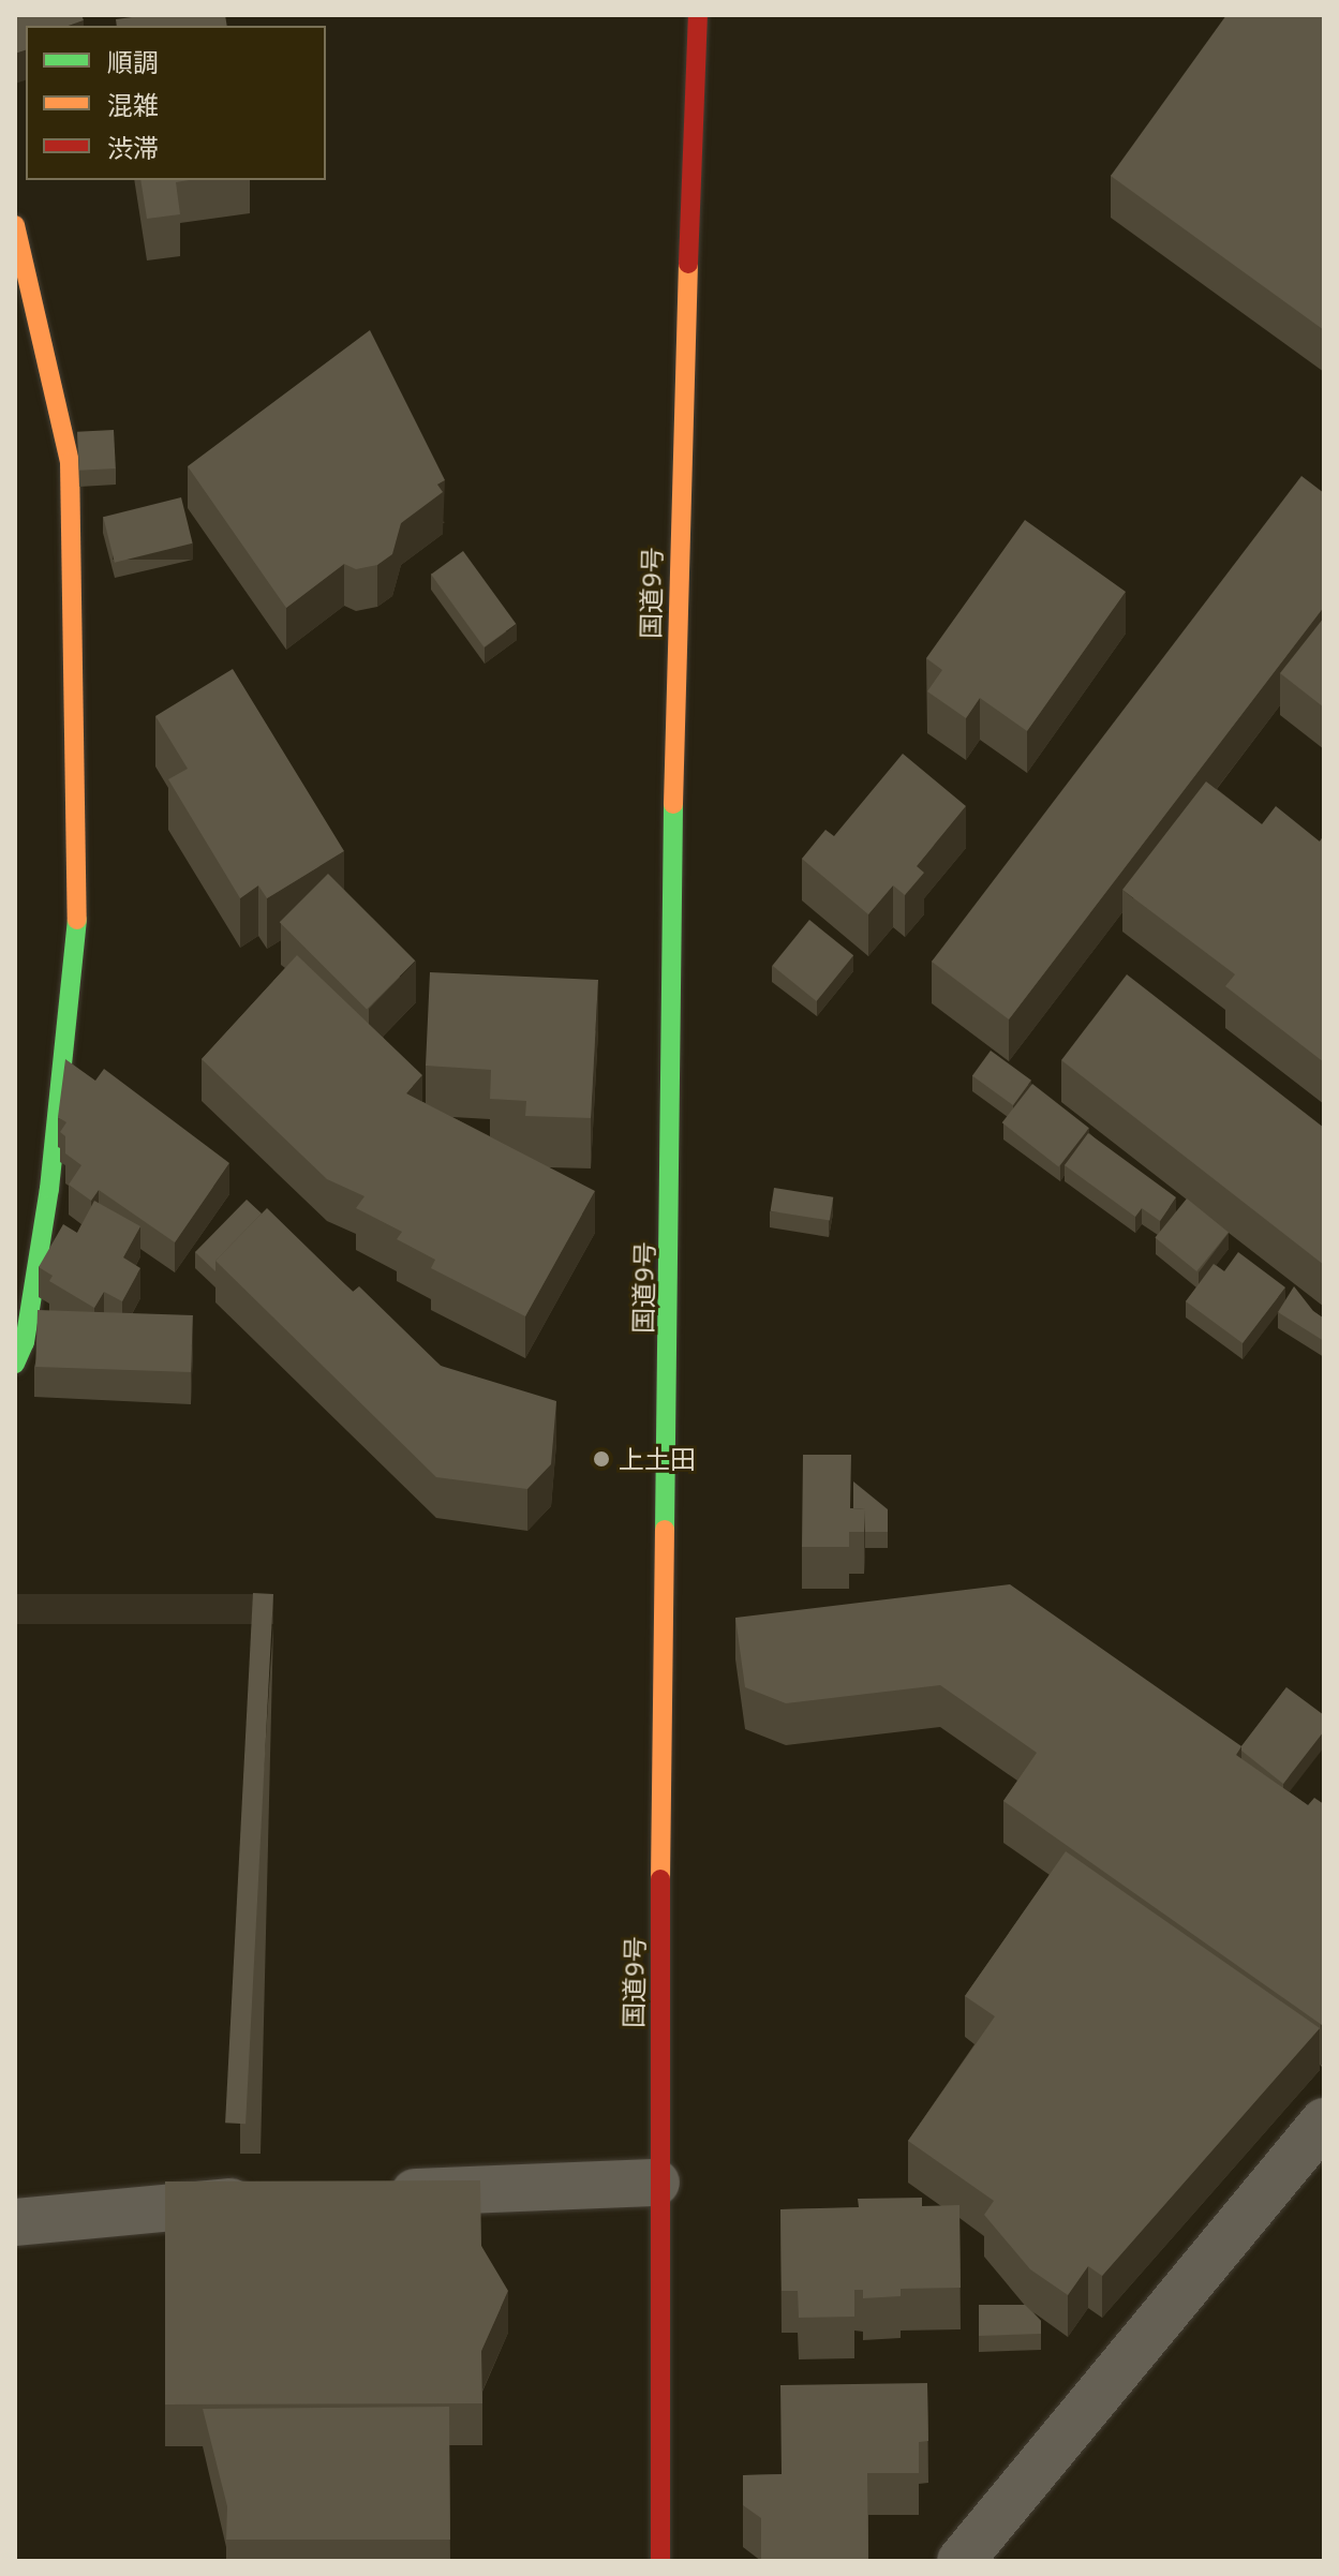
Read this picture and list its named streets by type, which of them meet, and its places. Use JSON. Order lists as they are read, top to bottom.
{
  "streets": {
    "main road": ["国道9号"]
  },
  "places": ["上土田"],
  "legend": ["順調", "混雑", "渋滞"]
}
